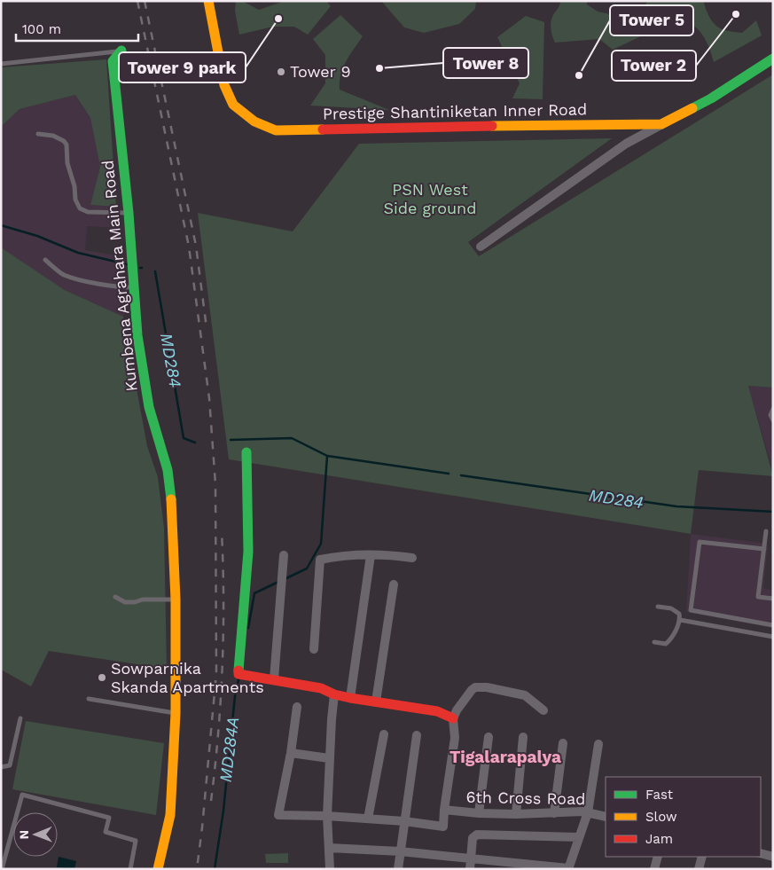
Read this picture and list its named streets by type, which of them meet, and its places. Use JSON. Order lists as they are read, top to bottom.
{
  "streets": {
    "street": ["Prestige Shantiniketan Inner Road", "Kumbena Agrahara Main Road", "6th Cross Road"]
  },
  "districts": ["Tigalarapalya"],
  "water": ["MD284", "MD284A"],
  "parks": ["PSN West Side ground"],
  "places": [
    "Tower 2",
    "Tower 9 park",
    "Tower 8",
    "Tower 9",
    "Tower 5",
    "Sowparnika Skanda Apartments"
  ],
  "legend": ["Fast", "Slow", "Jam"],
  "scale_bar": "100 m",
  "north": "left"
}
